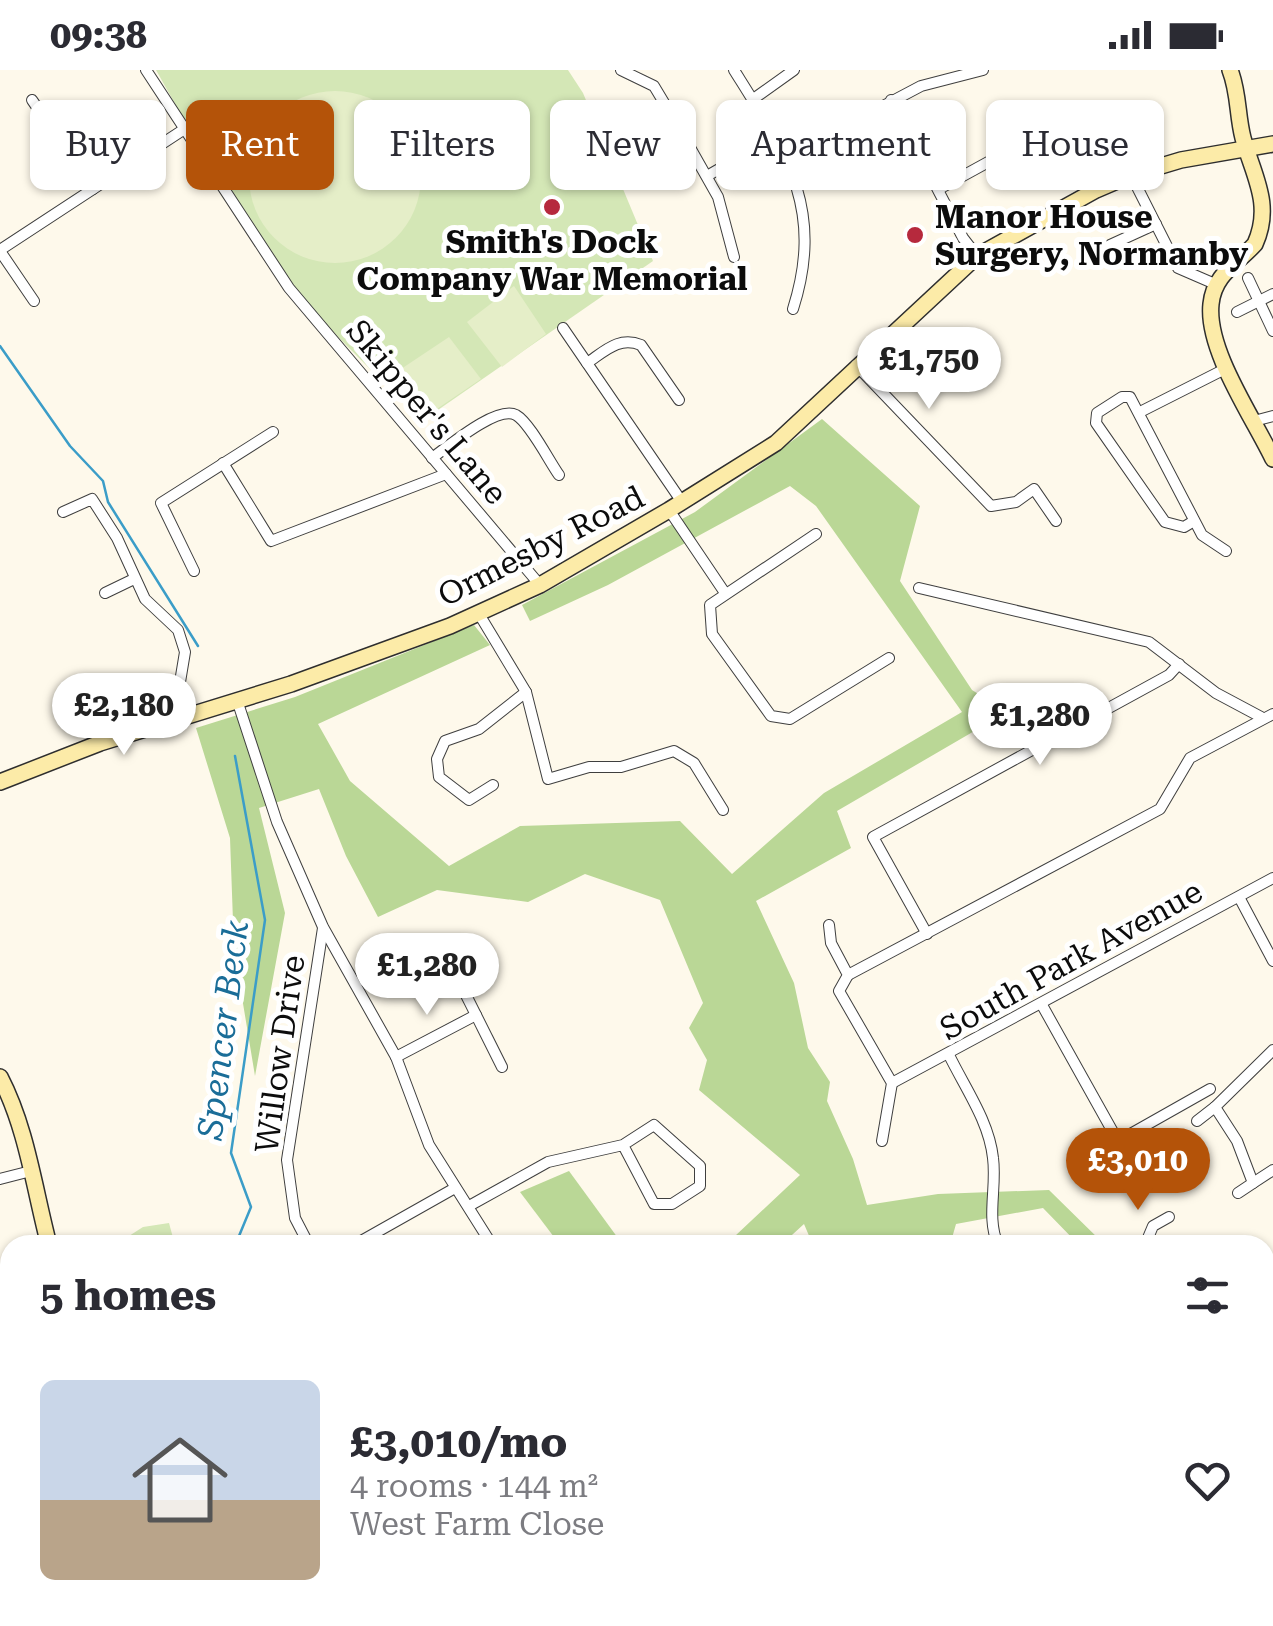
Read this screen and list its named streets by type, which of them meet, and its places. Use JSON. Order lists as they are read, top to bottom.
{
  "streets": {
    "main road": ["Ormesby Road"],
    "street": ["Skipper's Lane", "South Park Avenue", "Willow Drive"]
  },
  "crossings": [
    ["Skipper's Lane", "Ormesby Road"]
  ],
  "water": ["Spencer Beck"],
  "places": ["Smith's Dock Company War Memorial", "Manor House Surgery, Normanby"],
  "page": {
    "status": "09:38",
    "chip": [
      "Buy",
      "Rent",
      "Filters",
      "New",
      "Apartment",
      "House"
    ],
    "price": [
      "£1,750",
      "£2,180",
      "£1,280",
      "£1,280",
      "£3,010"
    ],
    "heading": "5 homes",
    "list": [
      {
        "name": "£3,010/mo",
        "note": "4 rooms · 144 m² · West Farm Close"
      }
    ]
  }
}
